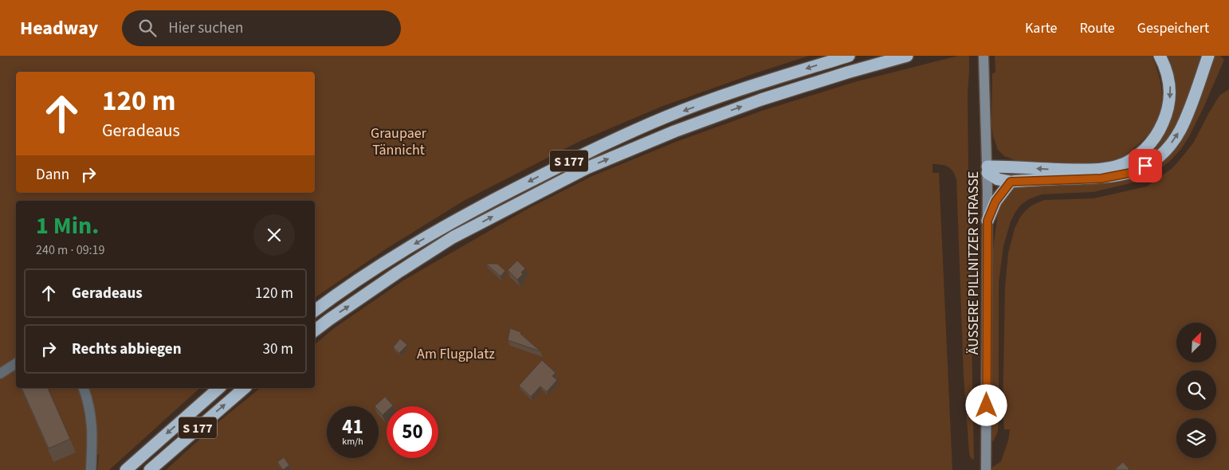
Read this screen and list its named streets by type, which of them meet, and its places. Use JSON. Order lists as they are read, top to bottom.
{
  "streets": {
    "highway": ["S 177"],
    "main road": ["ÄUSSERE PILLNITZER STRASSE"]
  },
  "parks": ["Graupaer Tännicht", "Am Flugplatz"],
  "north": "top right",
  "page": {
    "header": "Headway",
    "search": "Hier suchen",
    "nav": ["Karte", "Route", "Gespeichert"],
    "turn": ["120 m", "Geradeaus"],
    "then": "Dann",
    "heading": ["1 Min.", "240 m · 09:19"],
    "list": [
      {
        "name": "Geradeaus",
        "value": "120 m"
      },
      {
        "name": "Rechts abbiegen",
        "value": "30 m"
      }
    ],
    "speed": "41 km/h",
    "limit": "50"
  }
}
